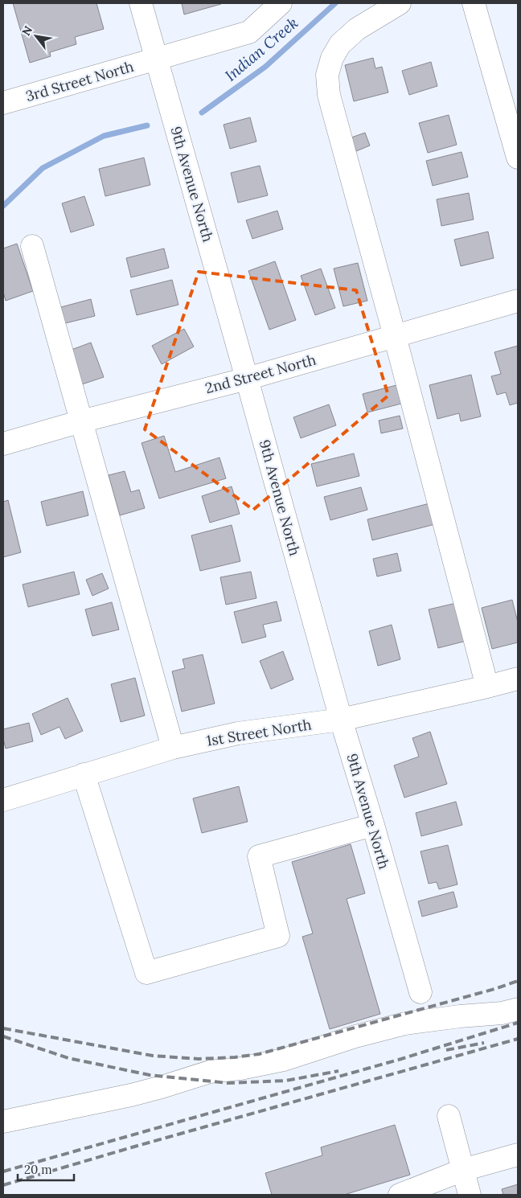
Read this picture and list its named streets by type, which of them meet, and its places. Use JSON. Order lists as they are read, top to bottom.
{
  "streets": {
    "street": [
      "3rd Street North",
      "9th Avenue North",
      "2nd Street North",
      "1st Street North"
    ]
  },
  "crossings": [
    ["3rd Street North", "9th Avenue North"],
    ["9th Avenue North", "2nd Street North"],
    ["9th Avenue North", "1st Street North"]
  ],
  "water": ["Indian Creek"],
  "scale_bar": "20 m",
  "north": "top left"
}
